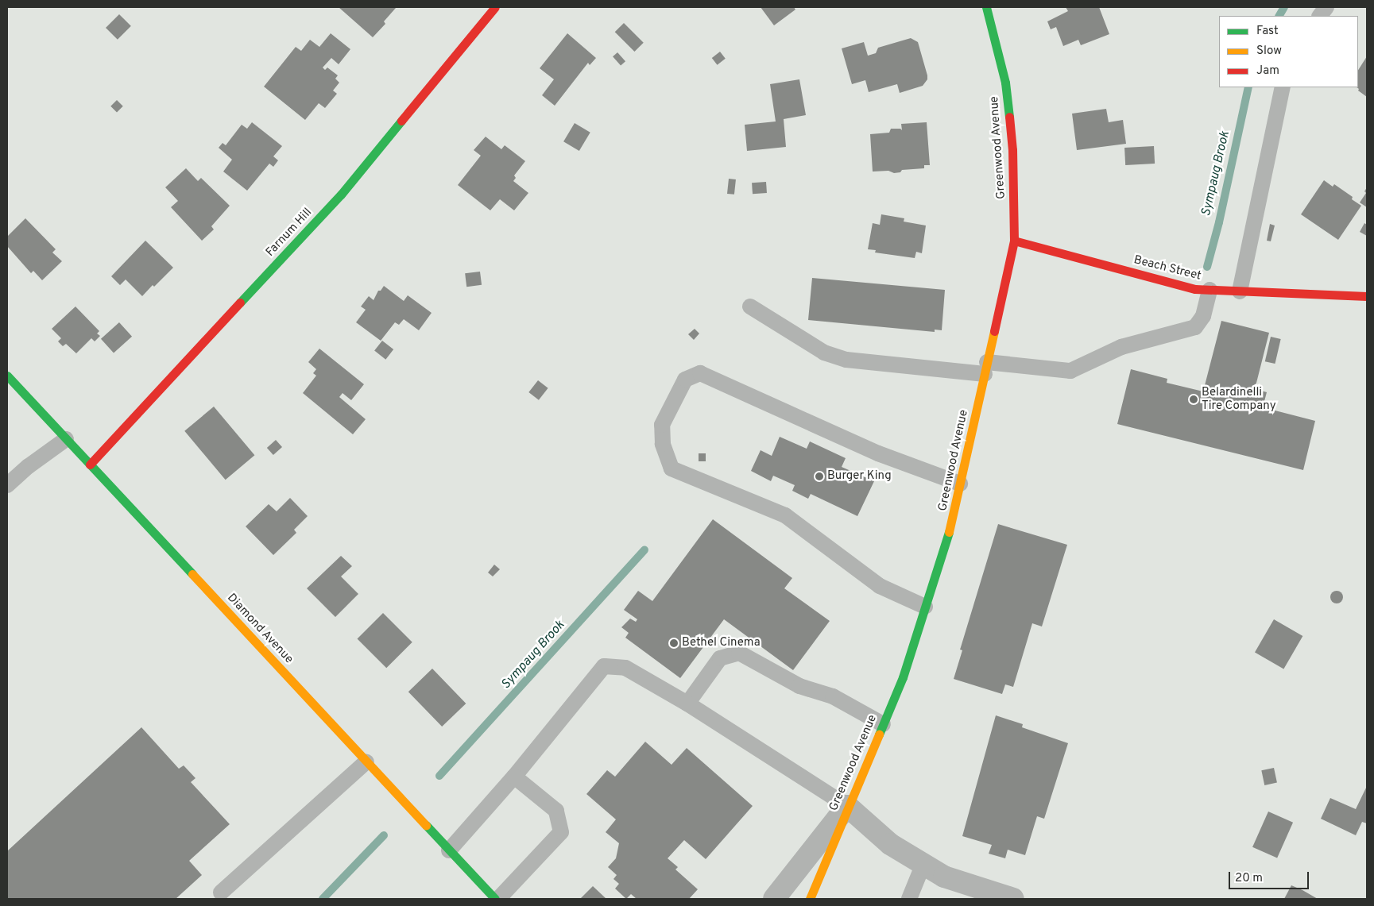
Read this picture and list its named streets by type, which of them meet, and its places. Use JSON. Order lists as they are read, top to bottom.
{
  "streets": {
    "street": [
      "Greenwood Avenue",
      "Farnum Hill",
      "Beach Street",
      "Diamond Avenue"
    ]
  },
  "crossings": [
    ["Greenwood Avenue", "Beach Street"],
    ["Farnum Hill", "Diamond Avenue"]
  ],
  "water": ["Sympaug Brook"],
  "places": ["Belardinelli Tire Company", "Burger King", "Bethel Cinema"],
  "legend": ["Fast", "Slow", "Jam"],
  "scale_bar": "20 m"
}
